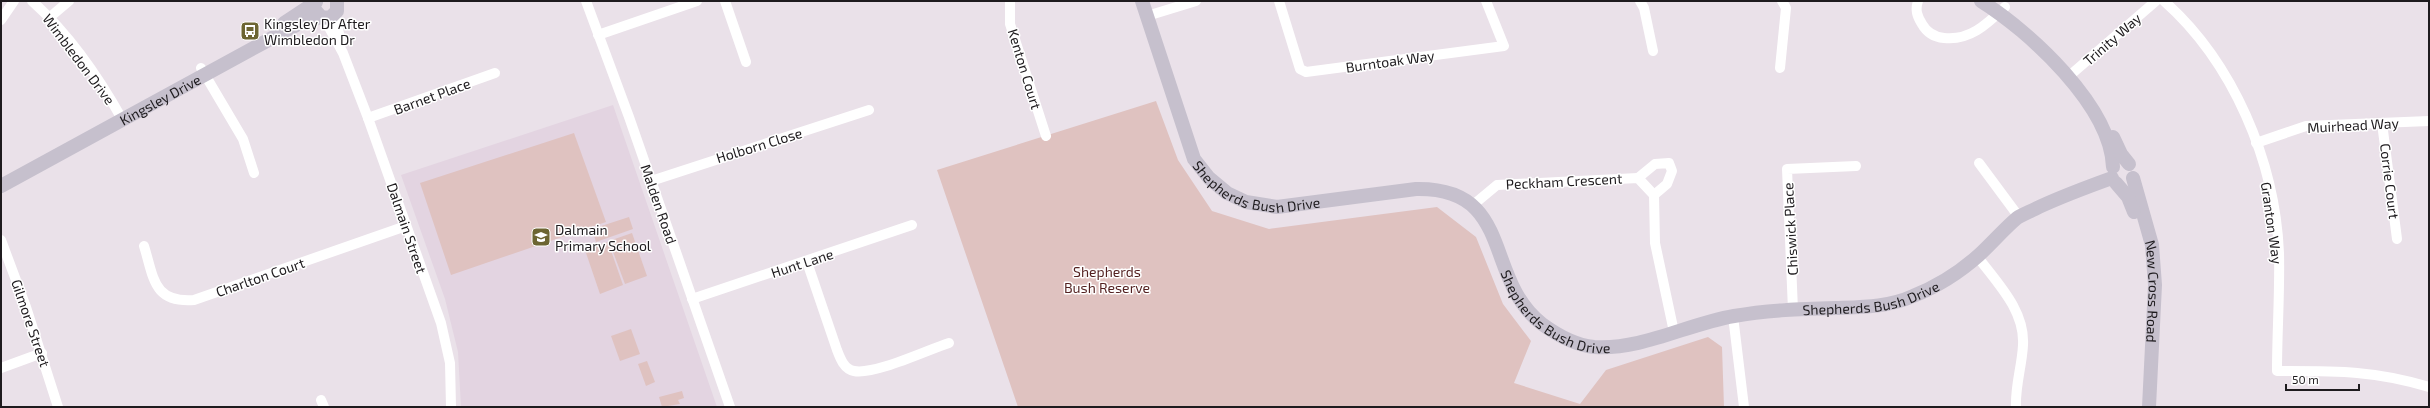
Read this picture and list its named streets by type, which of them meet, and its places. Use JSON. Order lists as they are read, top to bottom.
{
  "streets": {
    "street": [
      "Trinity Way",
      "Wimbledon Drive",
      "Burntoak Way",
      "Kenton Court",
      "Barnet Place",
      "Kingsley Drive",
      "Muirhead Way",
      "Holborn Close",
      "Shepherds Bush Drive",
      "Peckham Crescent",
      "Corrie Court",
      "Malden Road",
      "Granton Way",
      "Dalmain Street",
      "Chiswick Place",
      "Hunt Lane",
      "Charlton Court",
      "New Cross Road",
      "Gilmore Street"
    ]
  },
  "crossings": [
    ["Trinity Way", "New Cross Road"],
    ["Wimbledon Drive", "Kingsley Drive"],
    ["Barnet Place", "Dalmain Street"],
    ["Kingsley Drive", "Dalmain Street"],
    ["Muirhead Way", "Corrie Court"],
    ["Muirhead Way", "Granton Way"],
    ["Holborn Close", "Malden Road"],
    ["Shepherds Bush Drive", "Peckham Crescent"],
    ["Shepherds Bush Drive", "Chiswick Place"],
    ["Shepherds Bush Drive", "New Cross Road"],
    ["Malden Road", "Hunt Lane"],
    ["Dalmain Street", "Charlton Court"]
  ],
  "parks": ["Shepherds Bush Reserve"],
  "places": {
    "bus stop": ["Kingsley Dr After Wimbledon Dr"],
    "school or university": ["Dalmain Primary School"]
  },
  "scale_bar": "50 m"
}
